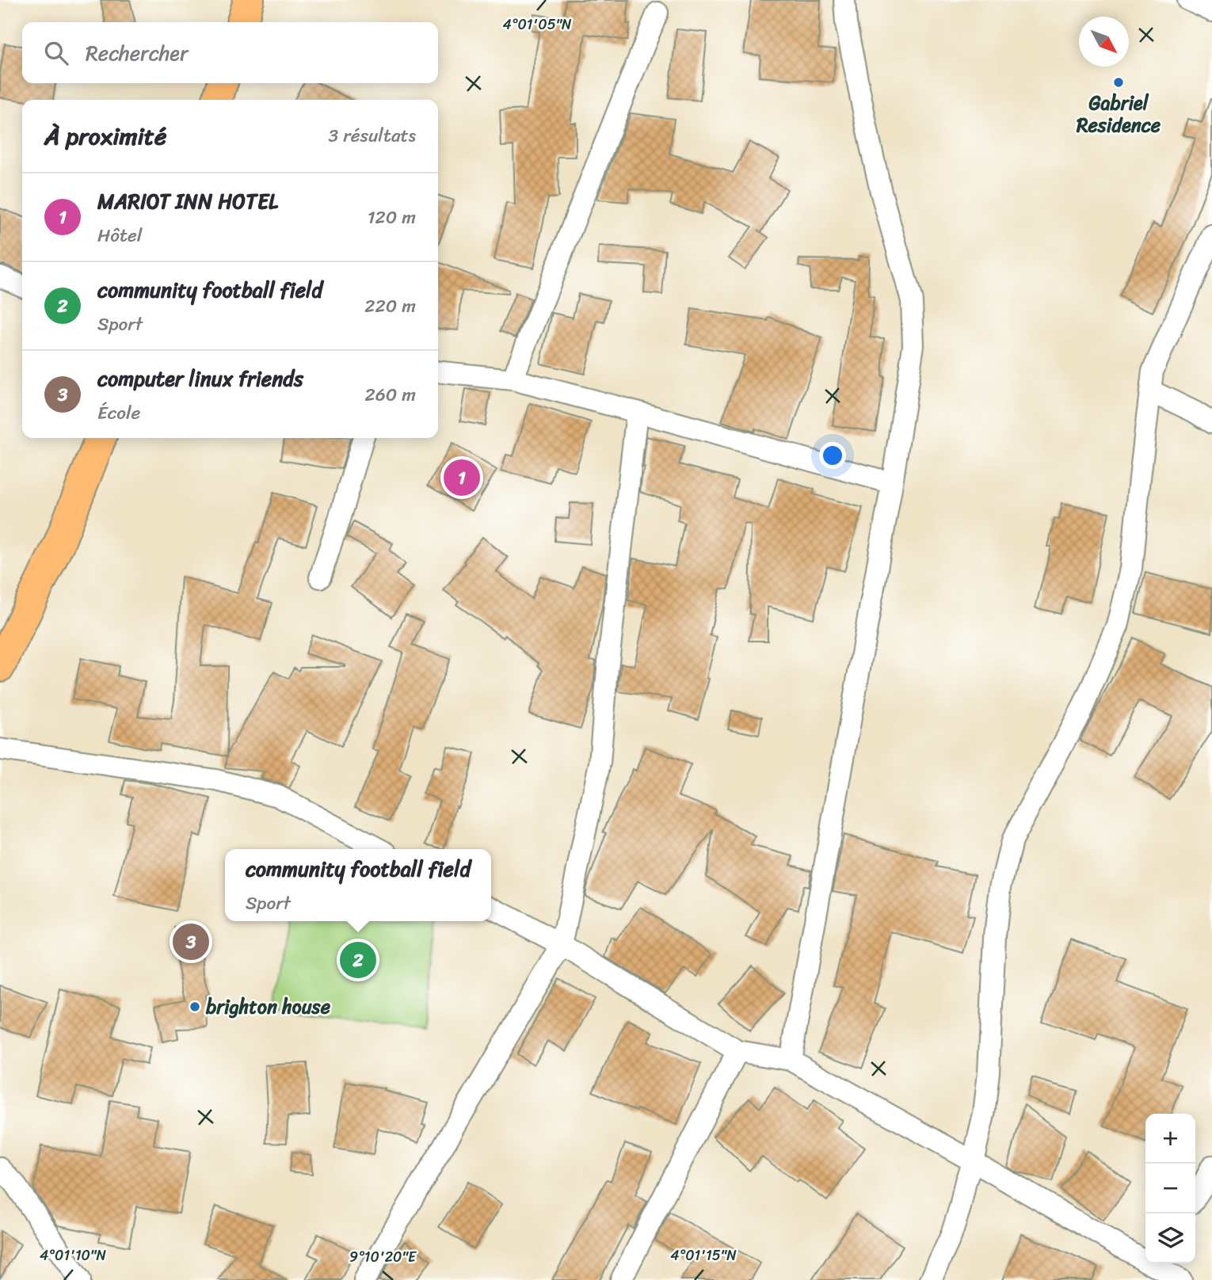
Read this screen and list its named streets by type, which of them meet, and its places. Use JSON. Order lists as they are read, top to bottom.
{
  "places": ["Gabriel Residence", "brighton house"],
  "north": "bottom right",
  "page": {
    "search": "Rechercher",
    "heading": ["À proximité", "3 résultats"],
    "list": [
      {
        "mark": "1",
        "name": "MARIOT INN HOTEL",
        "note": "Hôtel",
        "value": "120 m"
      },
      {
        "mark": "2",
        "name": "community football field",
        "note": "Sport",
        "value": "220 m"
      },
      {
        "mark": "3",
        "name": "computer linux friends",
        "note": "École",
        "value": "260 m"
      }
    ],
    "pins": ["1", "3", "2"],
    "popup": ["community football field", "Sport"],
    "map_buttons": ["+", "−"]
  },
  "coordinates": [
    "4°01'05\"N",
    "4°01'10\"N",
    "4°01'15\"N",
    "9°10'20\"E"
  ]
}
